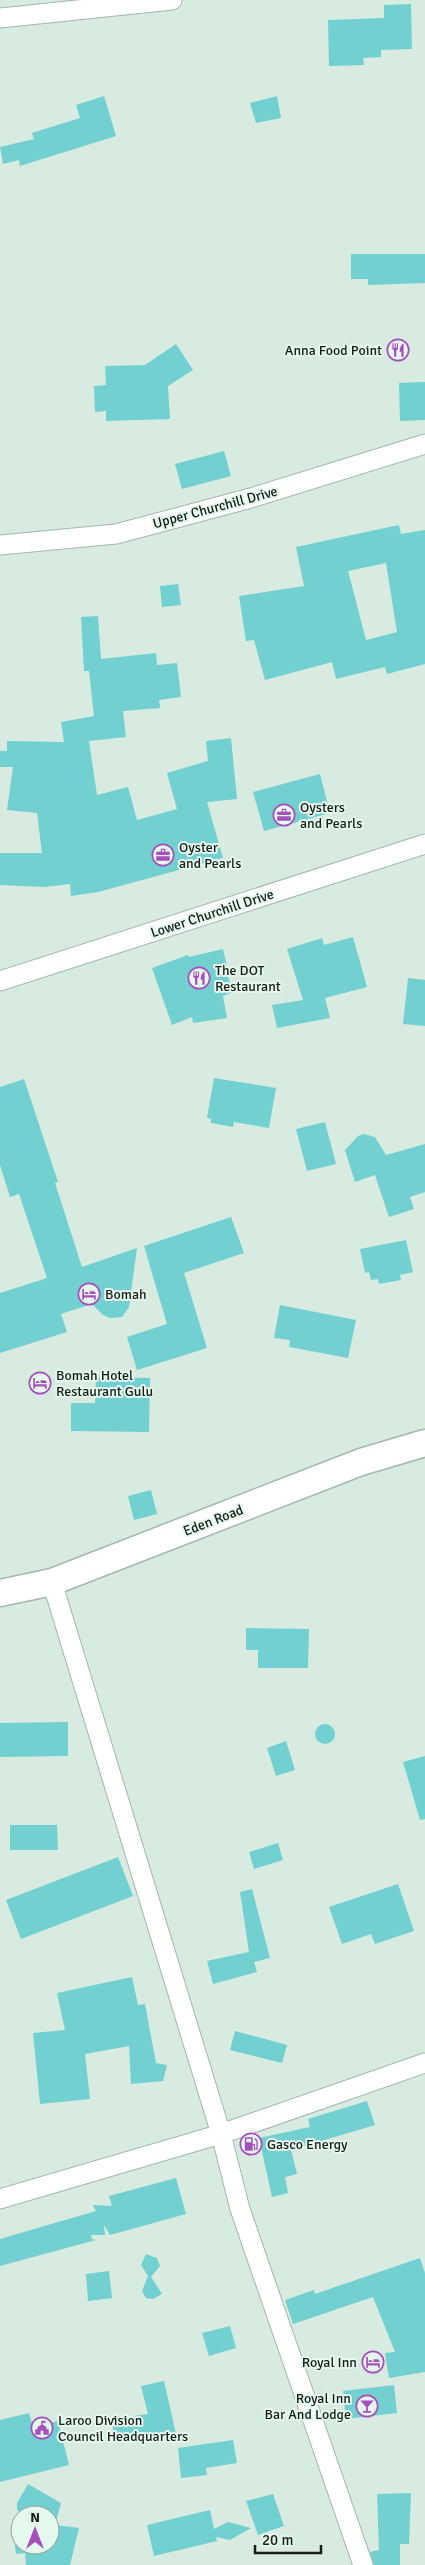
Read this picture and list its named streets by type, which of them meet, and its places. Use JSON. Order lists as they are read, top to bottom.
{
  "streets": {
    "street": ["Upper Churchill Drive", "Lower Churchill Drive", "Eden Road"]
  },
  "places": {
    "restaurant": ["Anna Food Point", "The DOT Restaurant"],
    "office": ["Oysters and Pearls", "Oyster and Pearls"],
    "hotel": ["Bomah", "Bomah Hotel Restaurant Gulu", "Royal Inn"],
    "fuel station": ["Gasco Energy"],
    "bar": ["Royal Inn Bar And Lodge"],
    "public building": ["Laroo Division Council Headquarters"]
  },
  "scale_bar": "20 m",
  "north": "top"
}
